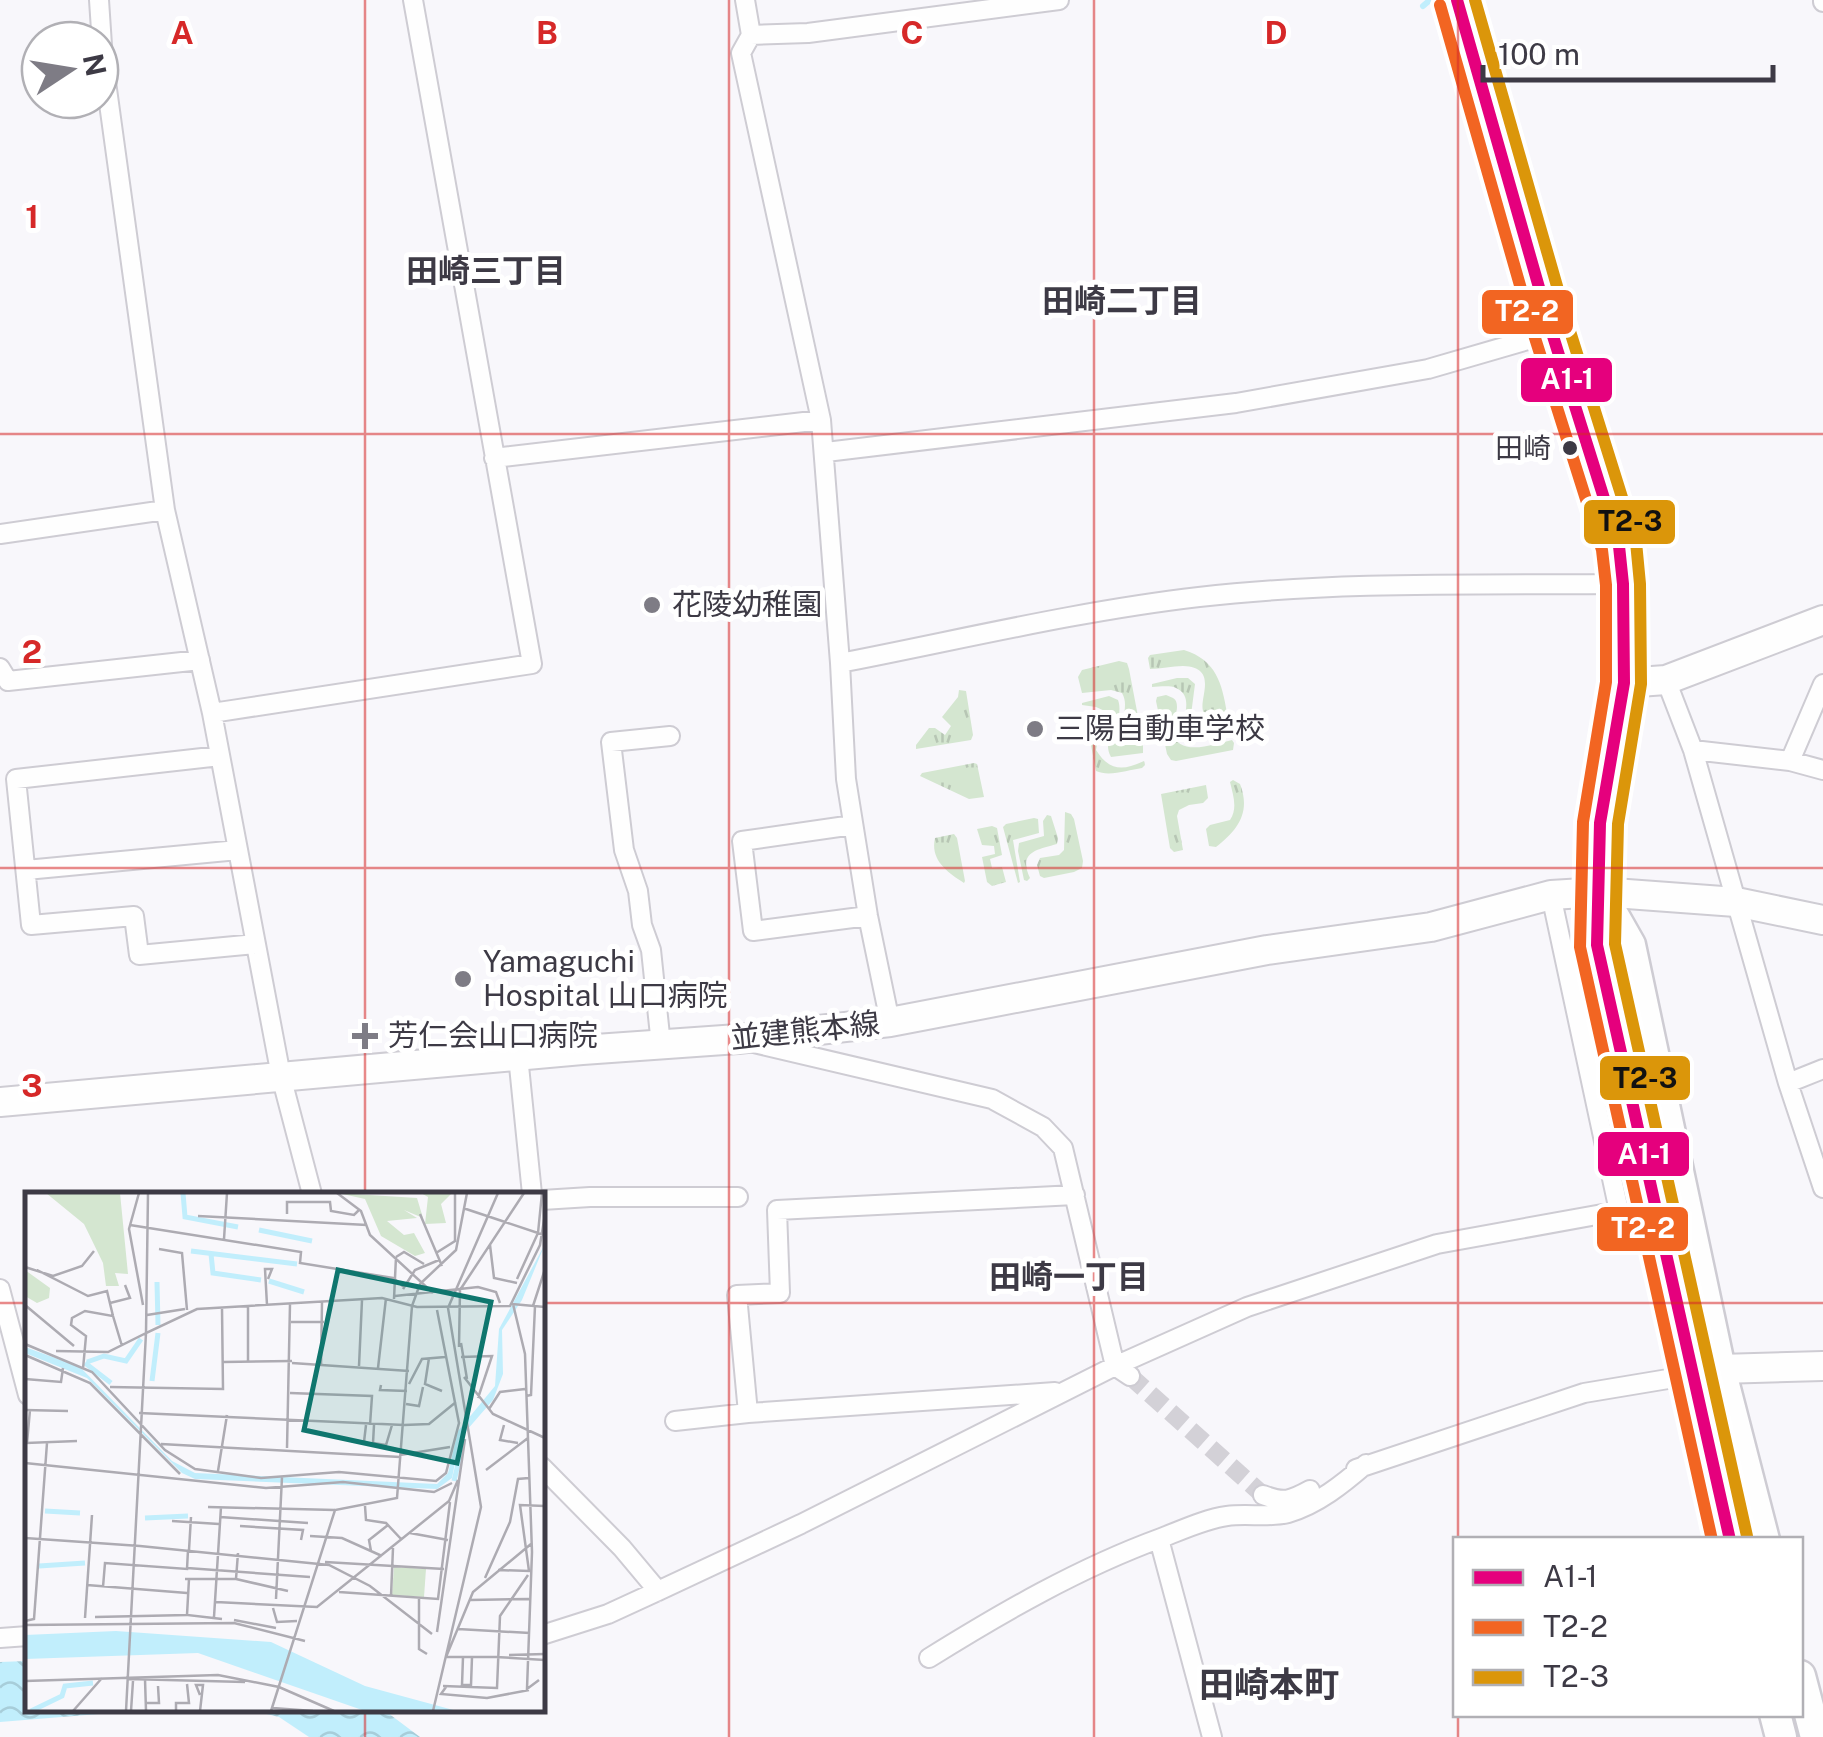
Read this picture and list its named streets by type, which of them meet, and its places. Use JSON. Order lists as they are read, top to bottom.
{
  "streets": {
    "main road": ["並建熊本線"]
  },
  "districts": [
    "田崎三丁目",
    "田崎二丁目",
    "田崎一丁目",
    "田崎本町"
  ],
  "places": {
    "other": [
      "田崎",
      "花陵幼稚園",
      "三陽自動車学校",
      "Yamaguchi Hospital 山口病院"
    ],
    "health": ["芳仁会山口病院"]
  },
  "lines": ["transit line A1-1", "transit line T2-3", "transit line T2-2"],
  "legend": ["A1-1", "T2-2", "T2-3"],
  "scale_bar": "100 m",
  "north": "right",
  "grid": {
    "columns": [
      "A",
      "B",
      "C",
      "D"
    ],
    "rows": ["1", "2", "3"]
  }
}
